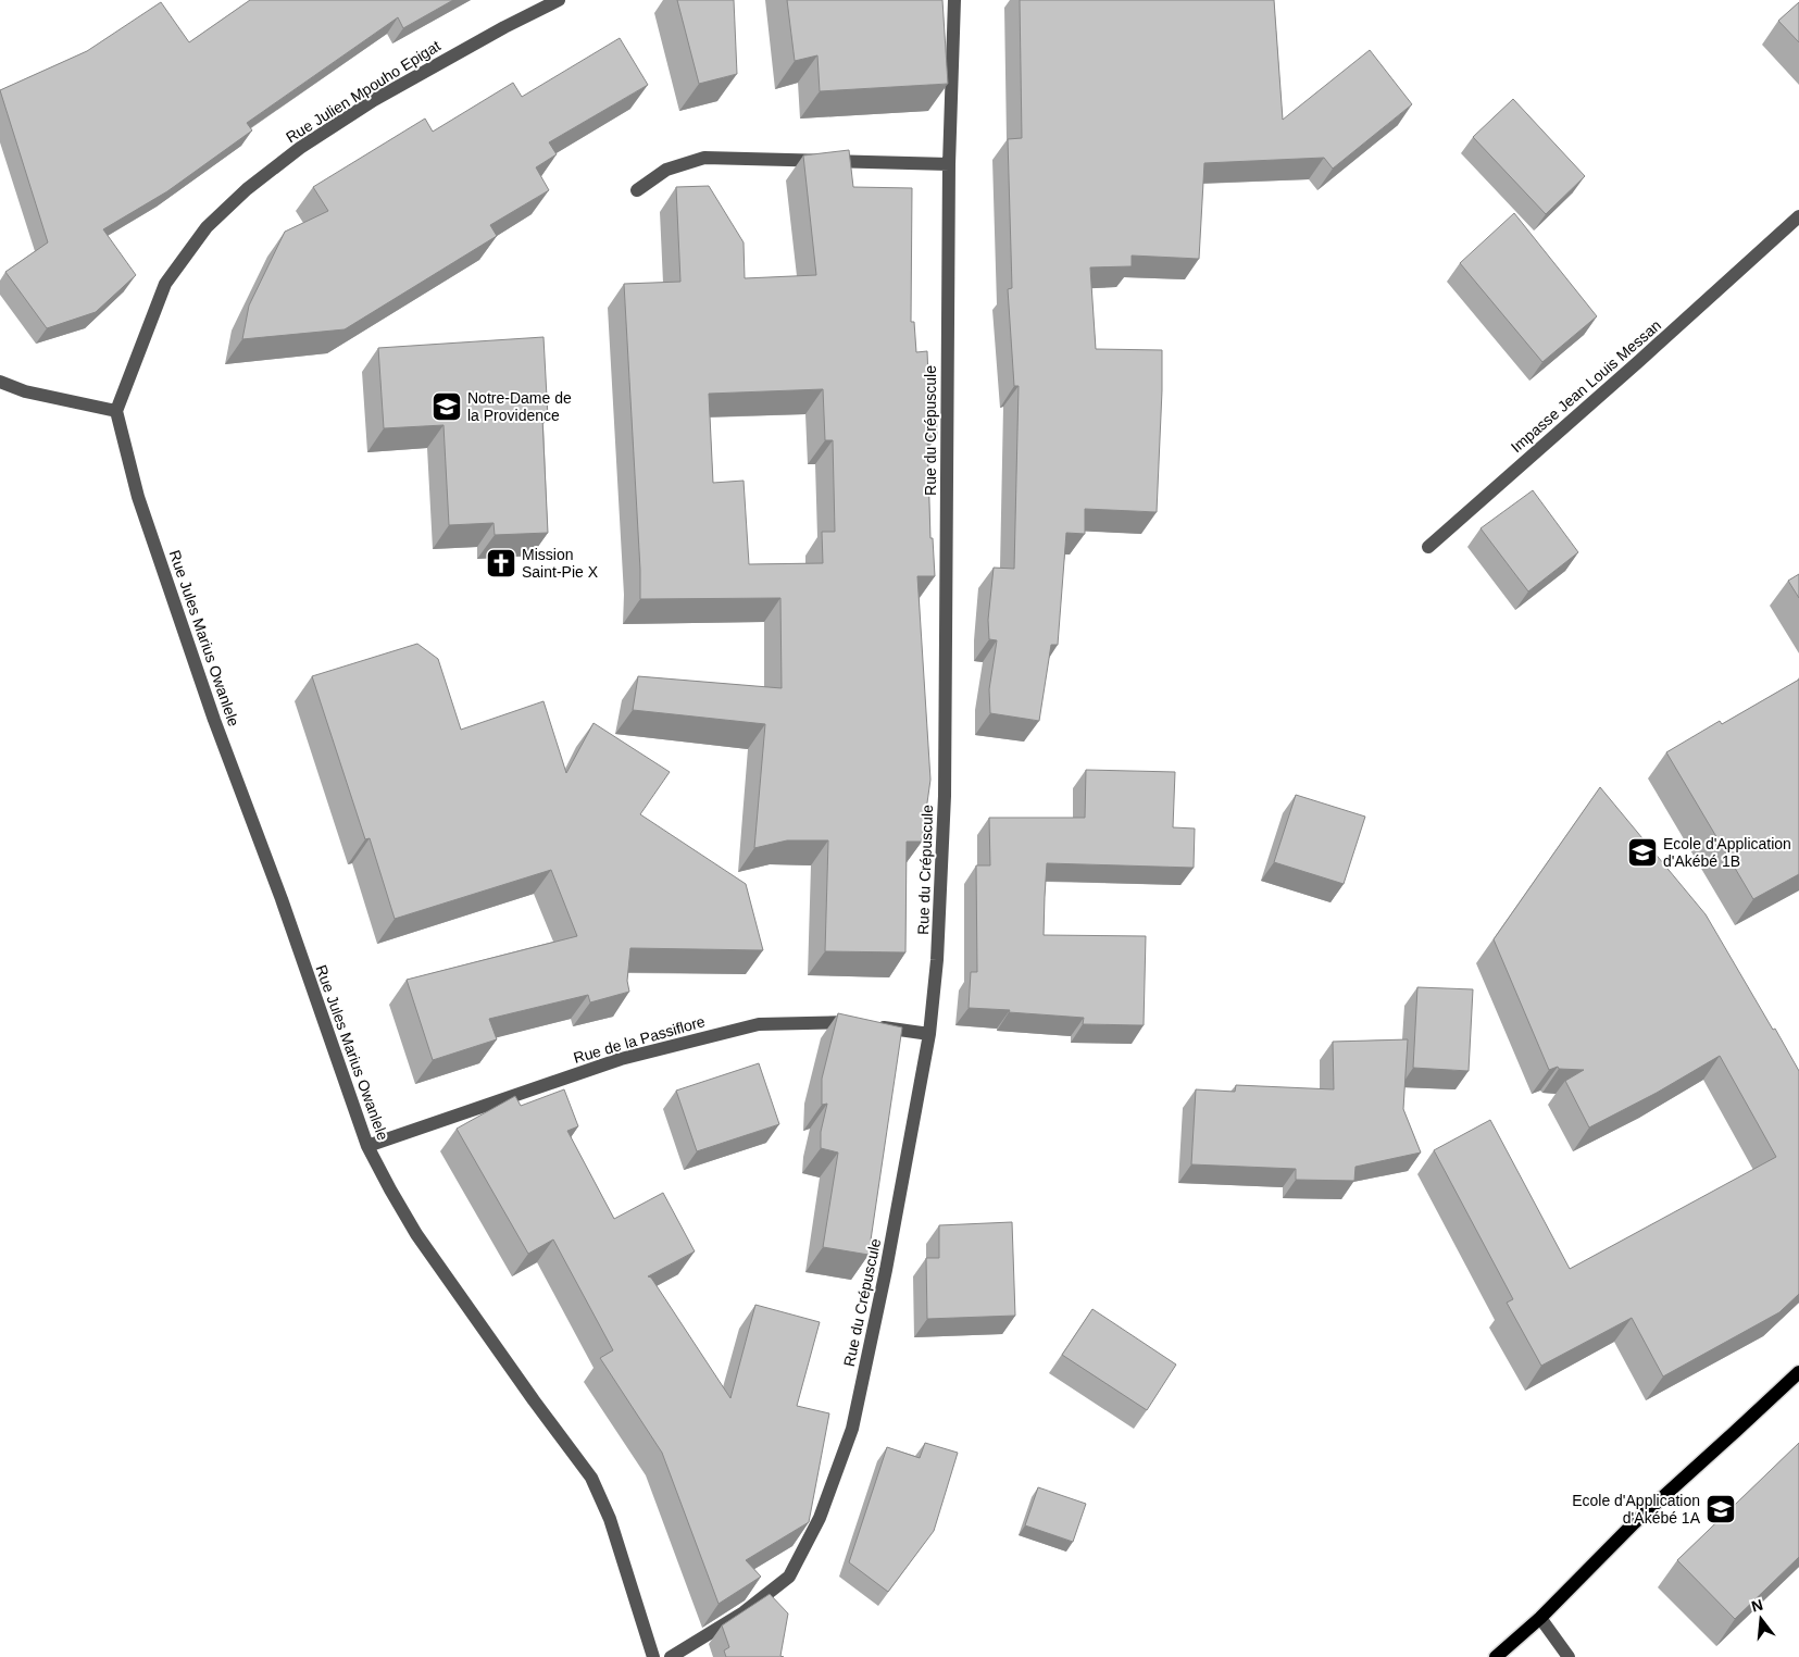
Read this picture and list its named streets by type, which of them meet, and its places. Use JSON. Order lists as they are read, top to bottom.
{
  "streets": {
    "street": [
      "Rue Julien Mpouho Epigat",
      "Impasse Jean Louis Messan",
      "Rue du Crépuscule",
      "Rue Jules Marius Owanlele",
      "Rue de la Passiflore"
    ]
  },
  "crossings": [
    ["Rue Julien Mpouho Epigat", "Rue Jules Marius Owanlele"],
    ["Rue du Crépuscule", "Rue de la Passiflore"],
    ["Rue Jules Marius Owanlele", "Rue de la Passiflore"]
  ],
  "places": {
    "school or university": ["Notre-Dame de la Providence", "Ecole d'Application d'Akébé 1B", "Ecole d'Application d'Akébé 1A"],
    "church": ["Mission Saint-Pie X"]
  },
  "north": "top"
}
